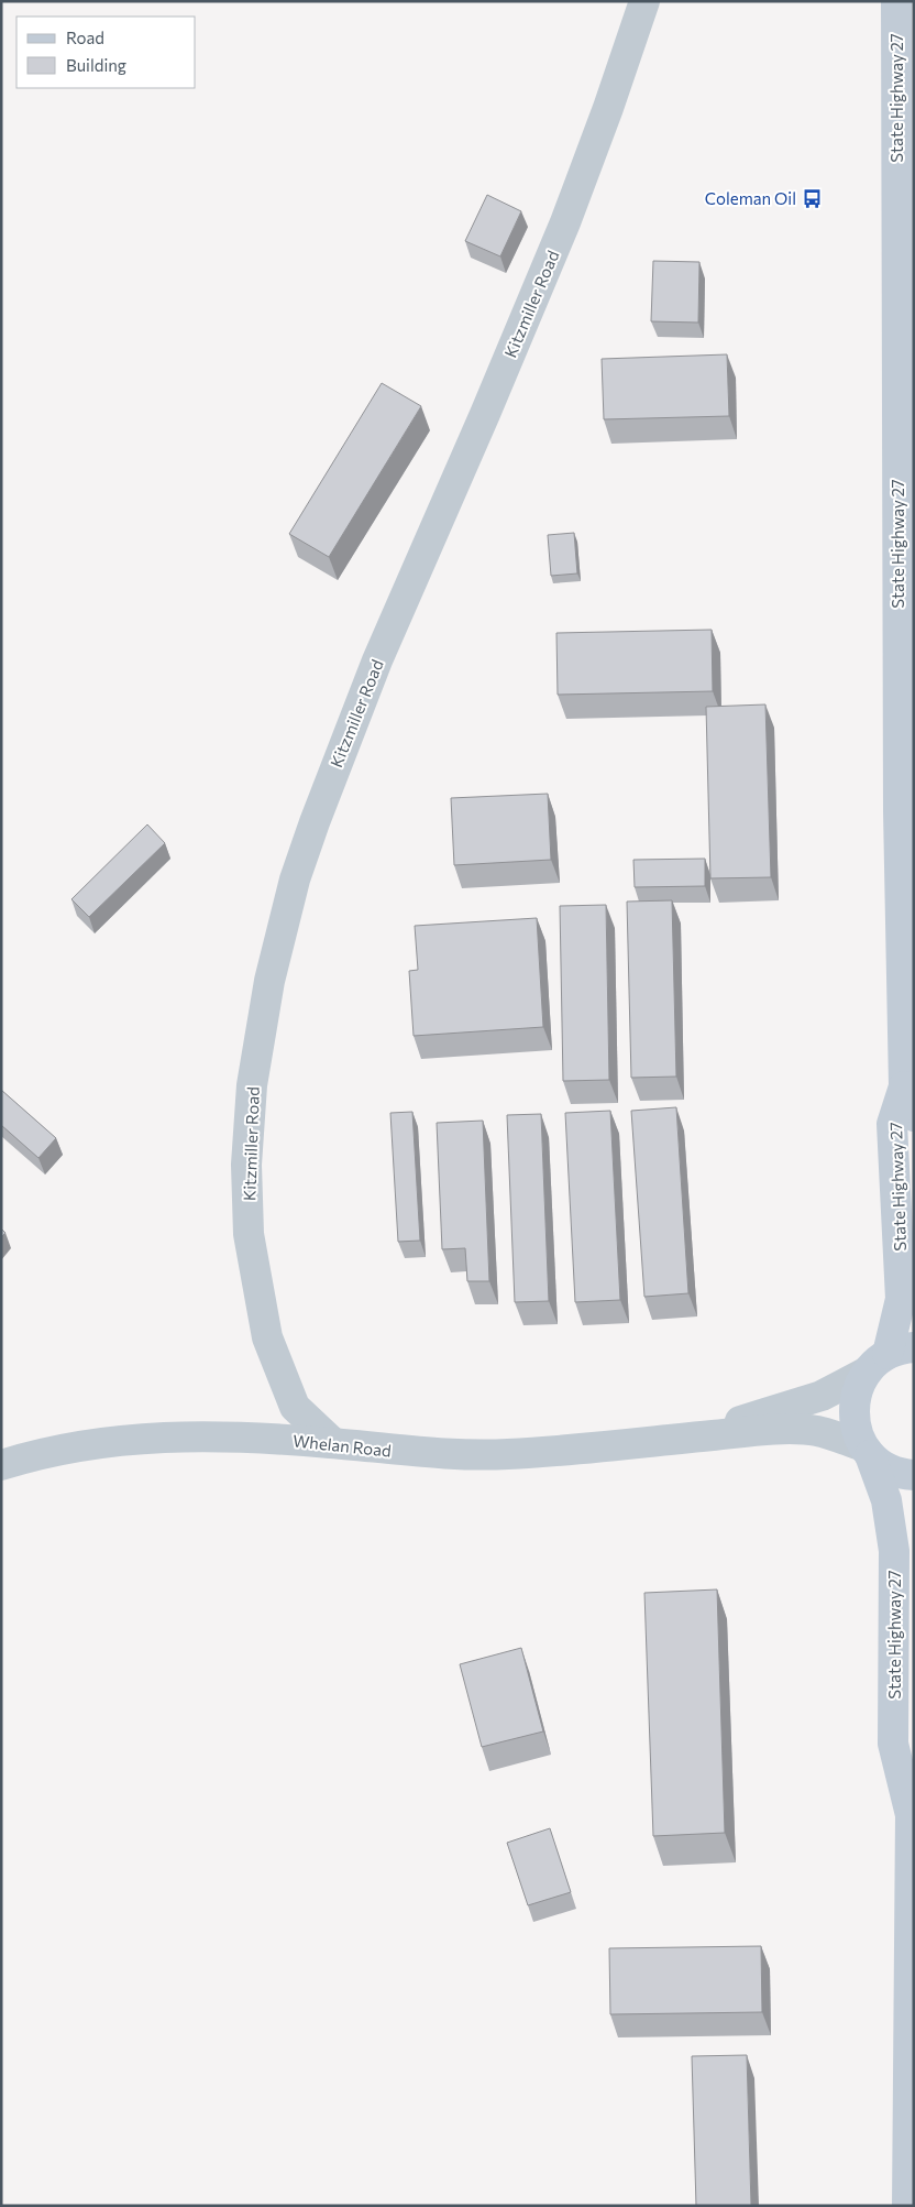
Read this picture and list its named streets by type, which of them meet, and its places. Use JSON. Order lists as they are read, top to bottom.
{
  "streets": {
    "main road": ["State Highway 27"],
    "street": ["Kitzmiller Road", "Whelan Road"]
  },
  "crossings": [
    ["State Highway 27", "Whelan Road"],
    ["Kitzmiller Road", "Whelan Road"]
  ],
  "places": {
    "bus stop": ["Coleman Oil"]
  },
  "legend": ["Road", "Building"]
}
